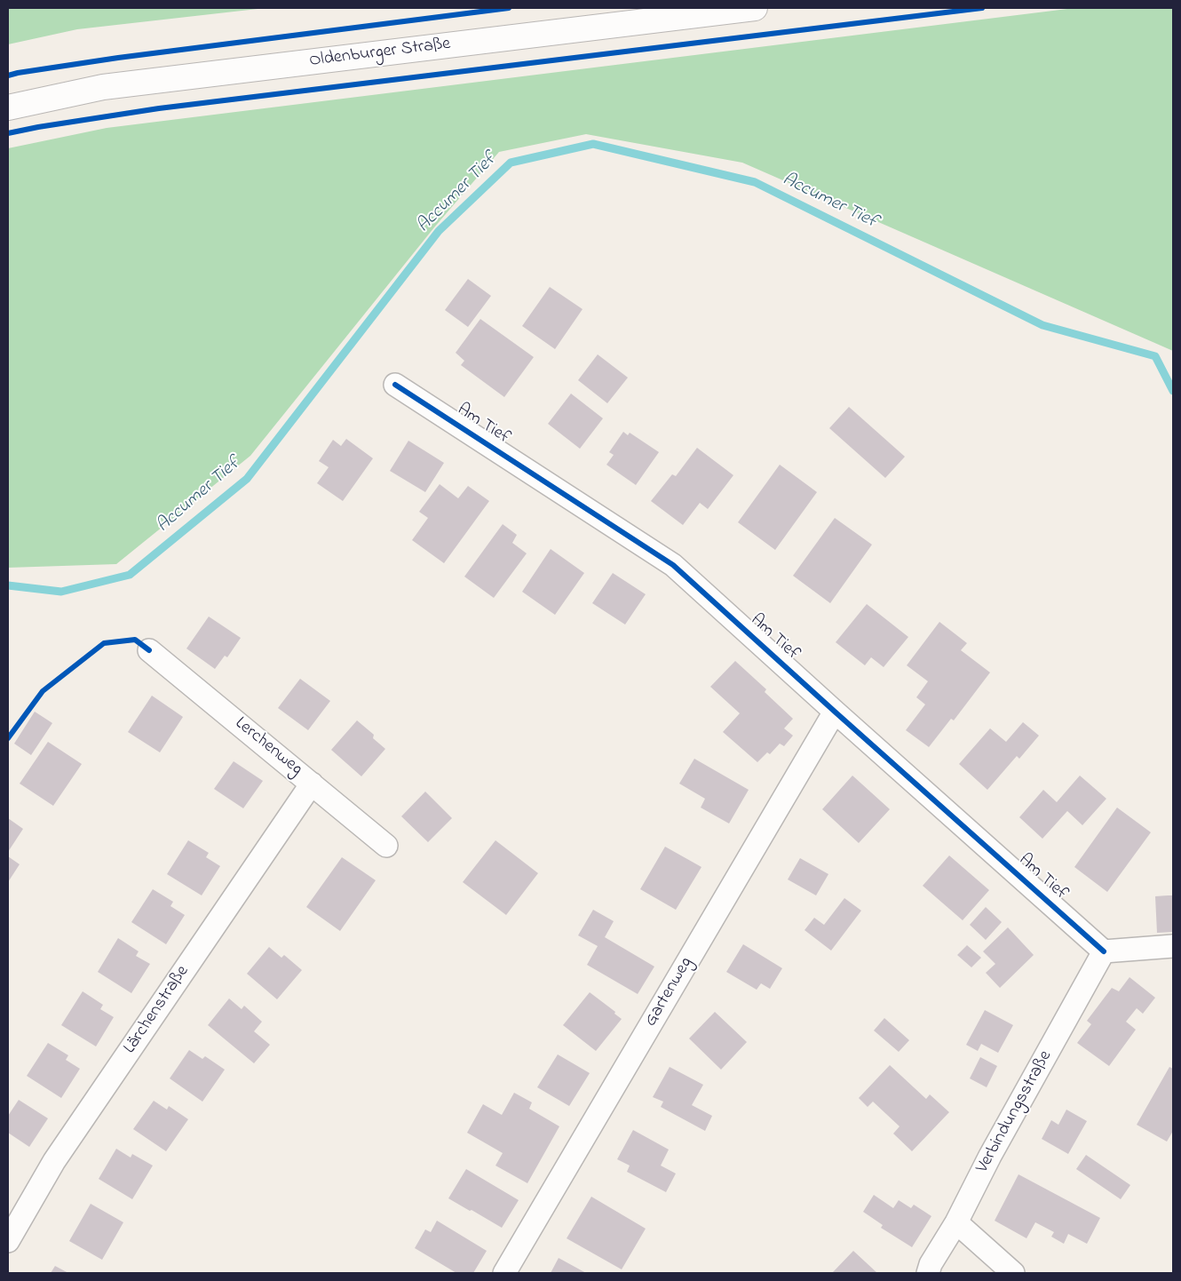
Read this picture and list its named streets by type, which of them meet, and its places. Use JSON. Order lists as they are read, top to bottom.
{
  "streets": {
    "main road": ["Oldenburger Straße"],
    "street": [
      "Am Tief",
      "Lerchenweg",
      "Gartenweg",
      "Lärchenstraße",
      "Verbindungsstraße"
    ]
  },
  "crossings": [
    ["Am Tief", "Gartenweg"],
    ["Am Tief", "Verbindungsstraße"],
    ["Lerchenweg", "Lärchenstraße"]
  ],
  "water": ["Accumer Tief"]
}
